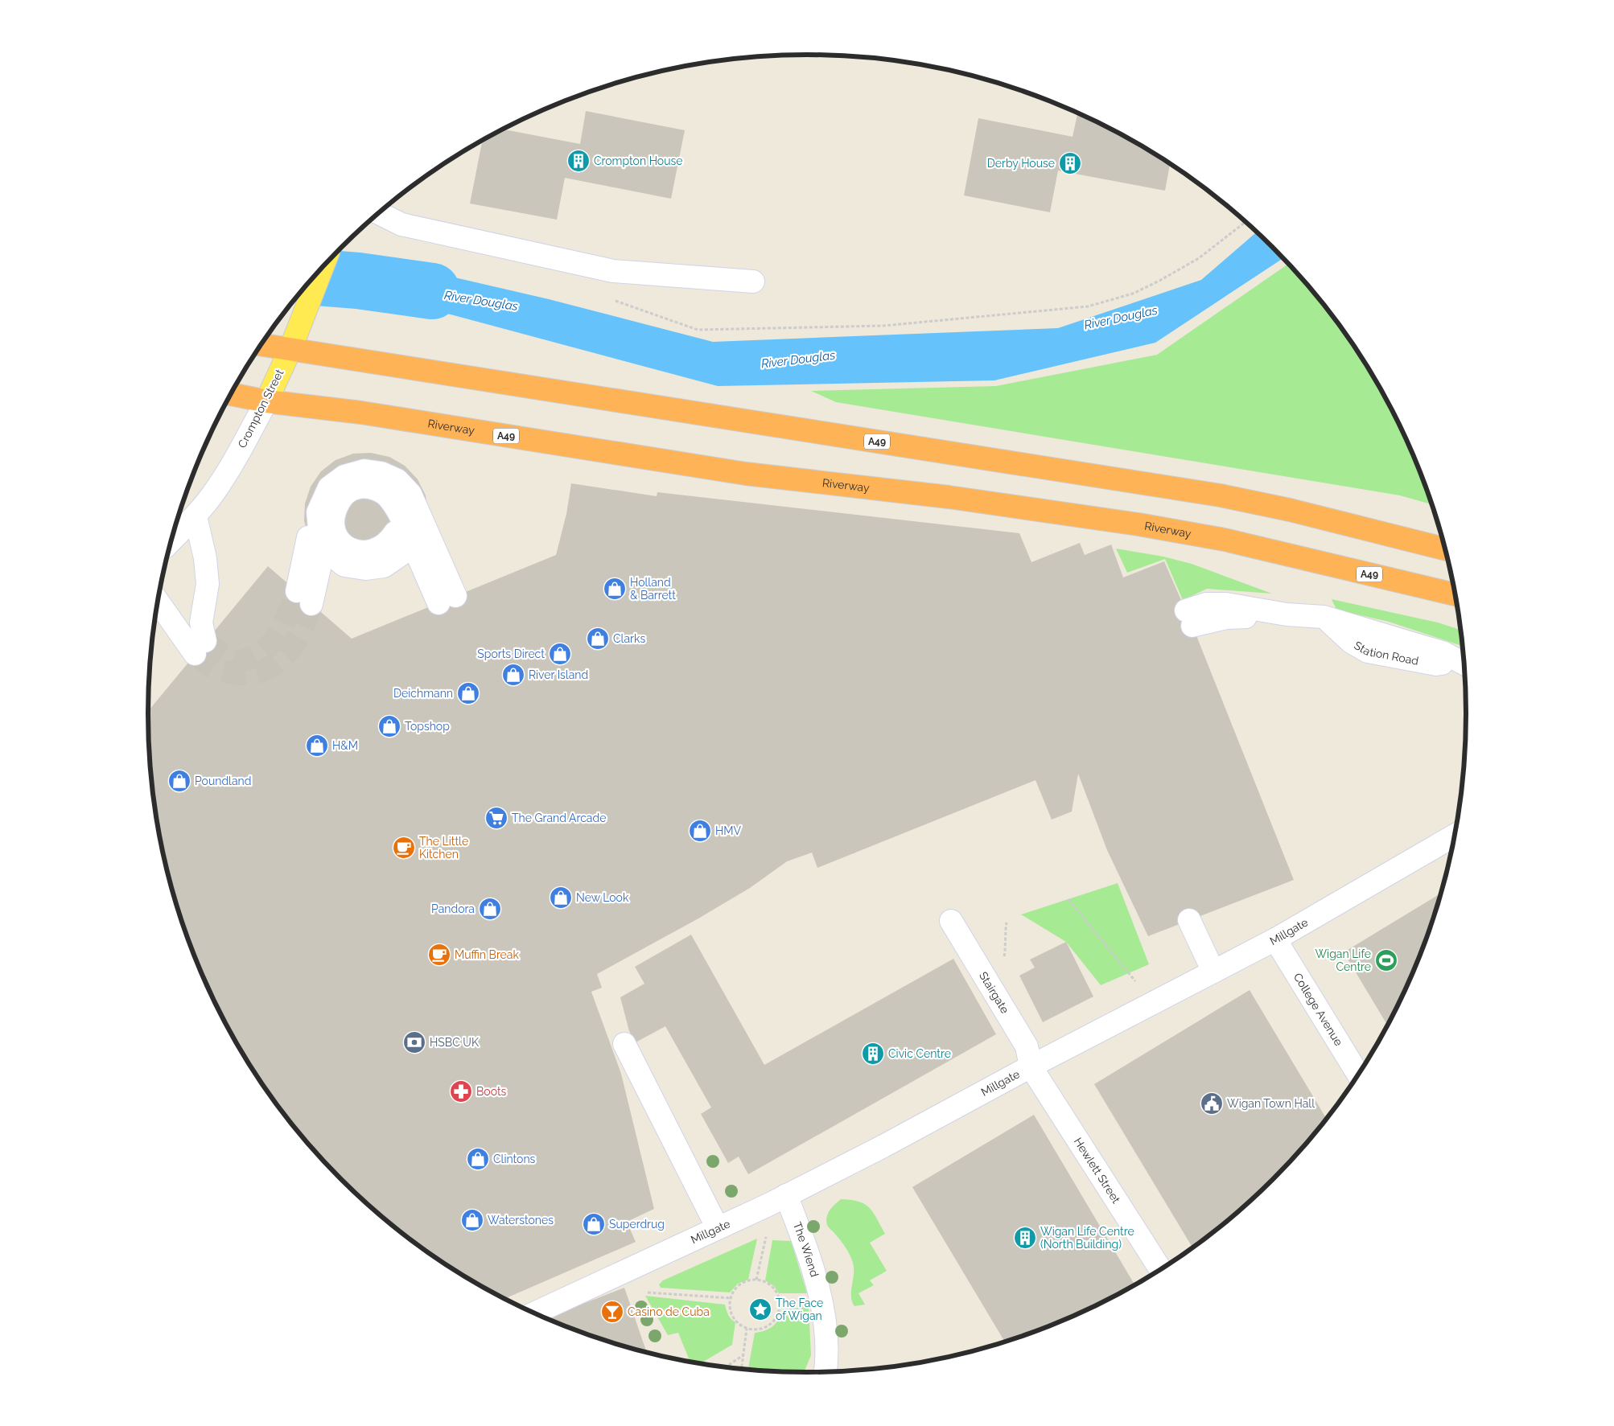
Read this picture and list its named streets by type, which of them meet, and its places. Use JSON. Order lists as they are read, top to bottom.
{
  "streets": {
    "highway": ["Riverway", "A49"],
    "main road": ["Crompton Street"],
    "street": [
      "Station Road",
      "Millgate",
      "Stairgate",
      "College Avenue",
      "Hewlett Street",
      "The Wiend"
    ]
  },
  "crossings": [
    ["Crompton Street", "Riverway"],
    ["Crompton Street", "A49"],
    ["Millgate", "Stairgate"],
    ["Millgate", "College Avenue"],
    ["Millgate", "Hewlett Street"],
    ["Millgate", "The Wiend"],
    ["Stairgate", "Hewlett Street"]
  ],
  "water": ["River Douglas"],
  "places": {
    "building": [
      "Crompton House",
      "Derby House",
      "Civic Centre",
      "Wigan Life Centre (North Building)"
    ],
    "shop": [
      "Holland & Barrett",
      "Clarks",
      "Sports Direct",
      "River Island",
      "Deichmann",
      "Topshop",
      "H&M",
      "Poundland",
      "HMV",
      "New Look",
      "Pandora",
      "Clintons",
      "Waterstones",
      "Superdrug"
    ],
    "supermarket": ["The Grand Arcade"],
    "cafe": ["The Little Kitchen", "Muffin Break"],
    "sports": ["Wigan Life Centre"],
    "bank": ["HSBC UK"],
    "pharmacy": ["Boots"],
    "public building": ["Wigan Town Hall"],
    "place": ["The Face of Wigan"],
    "bar": ["Casino de Cuba"]
  }
}
